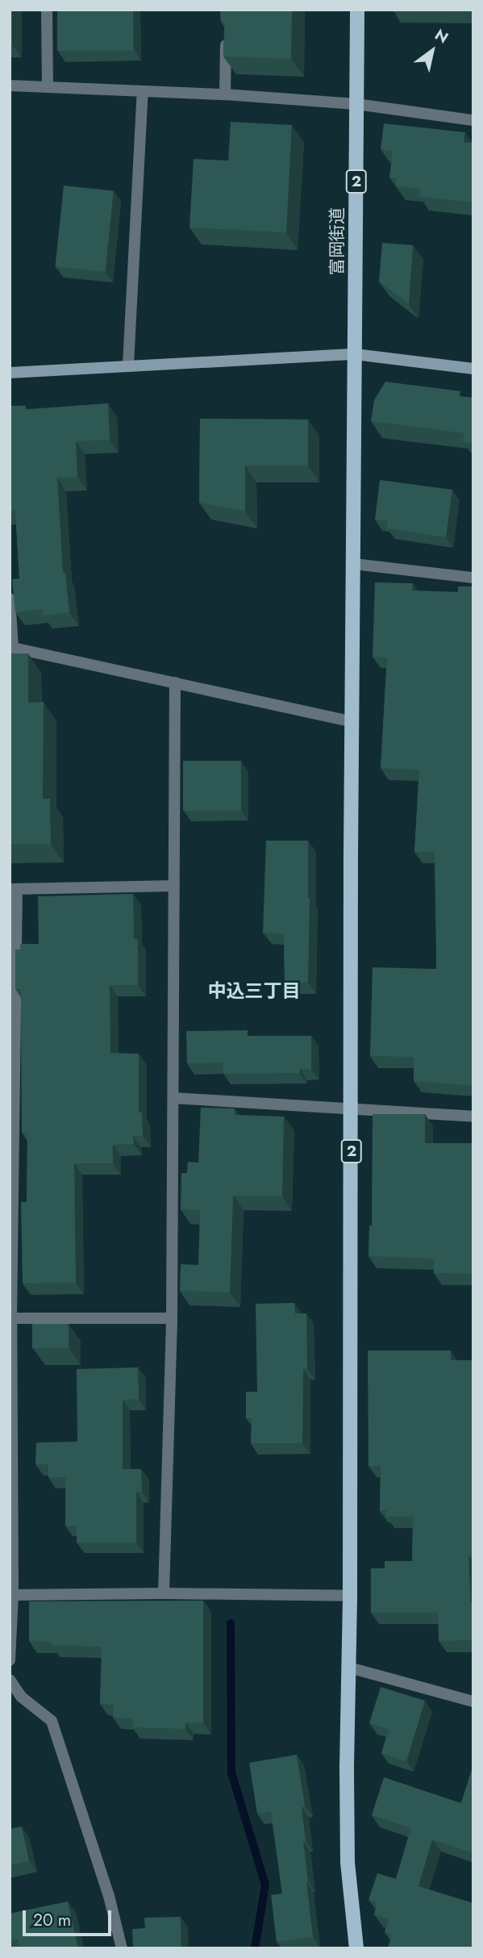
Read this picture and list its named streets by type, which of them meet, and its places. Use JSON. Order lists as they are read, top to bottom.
{
  "streets": {
    "main road": ["2", "富岡街道"]
  },
  "crossings": [
    ["2", "富岡街道"]
  ],
  "districts": ["中込三丁目"],
  "scale_bar": "20 m",
  "north": "top right"
}
